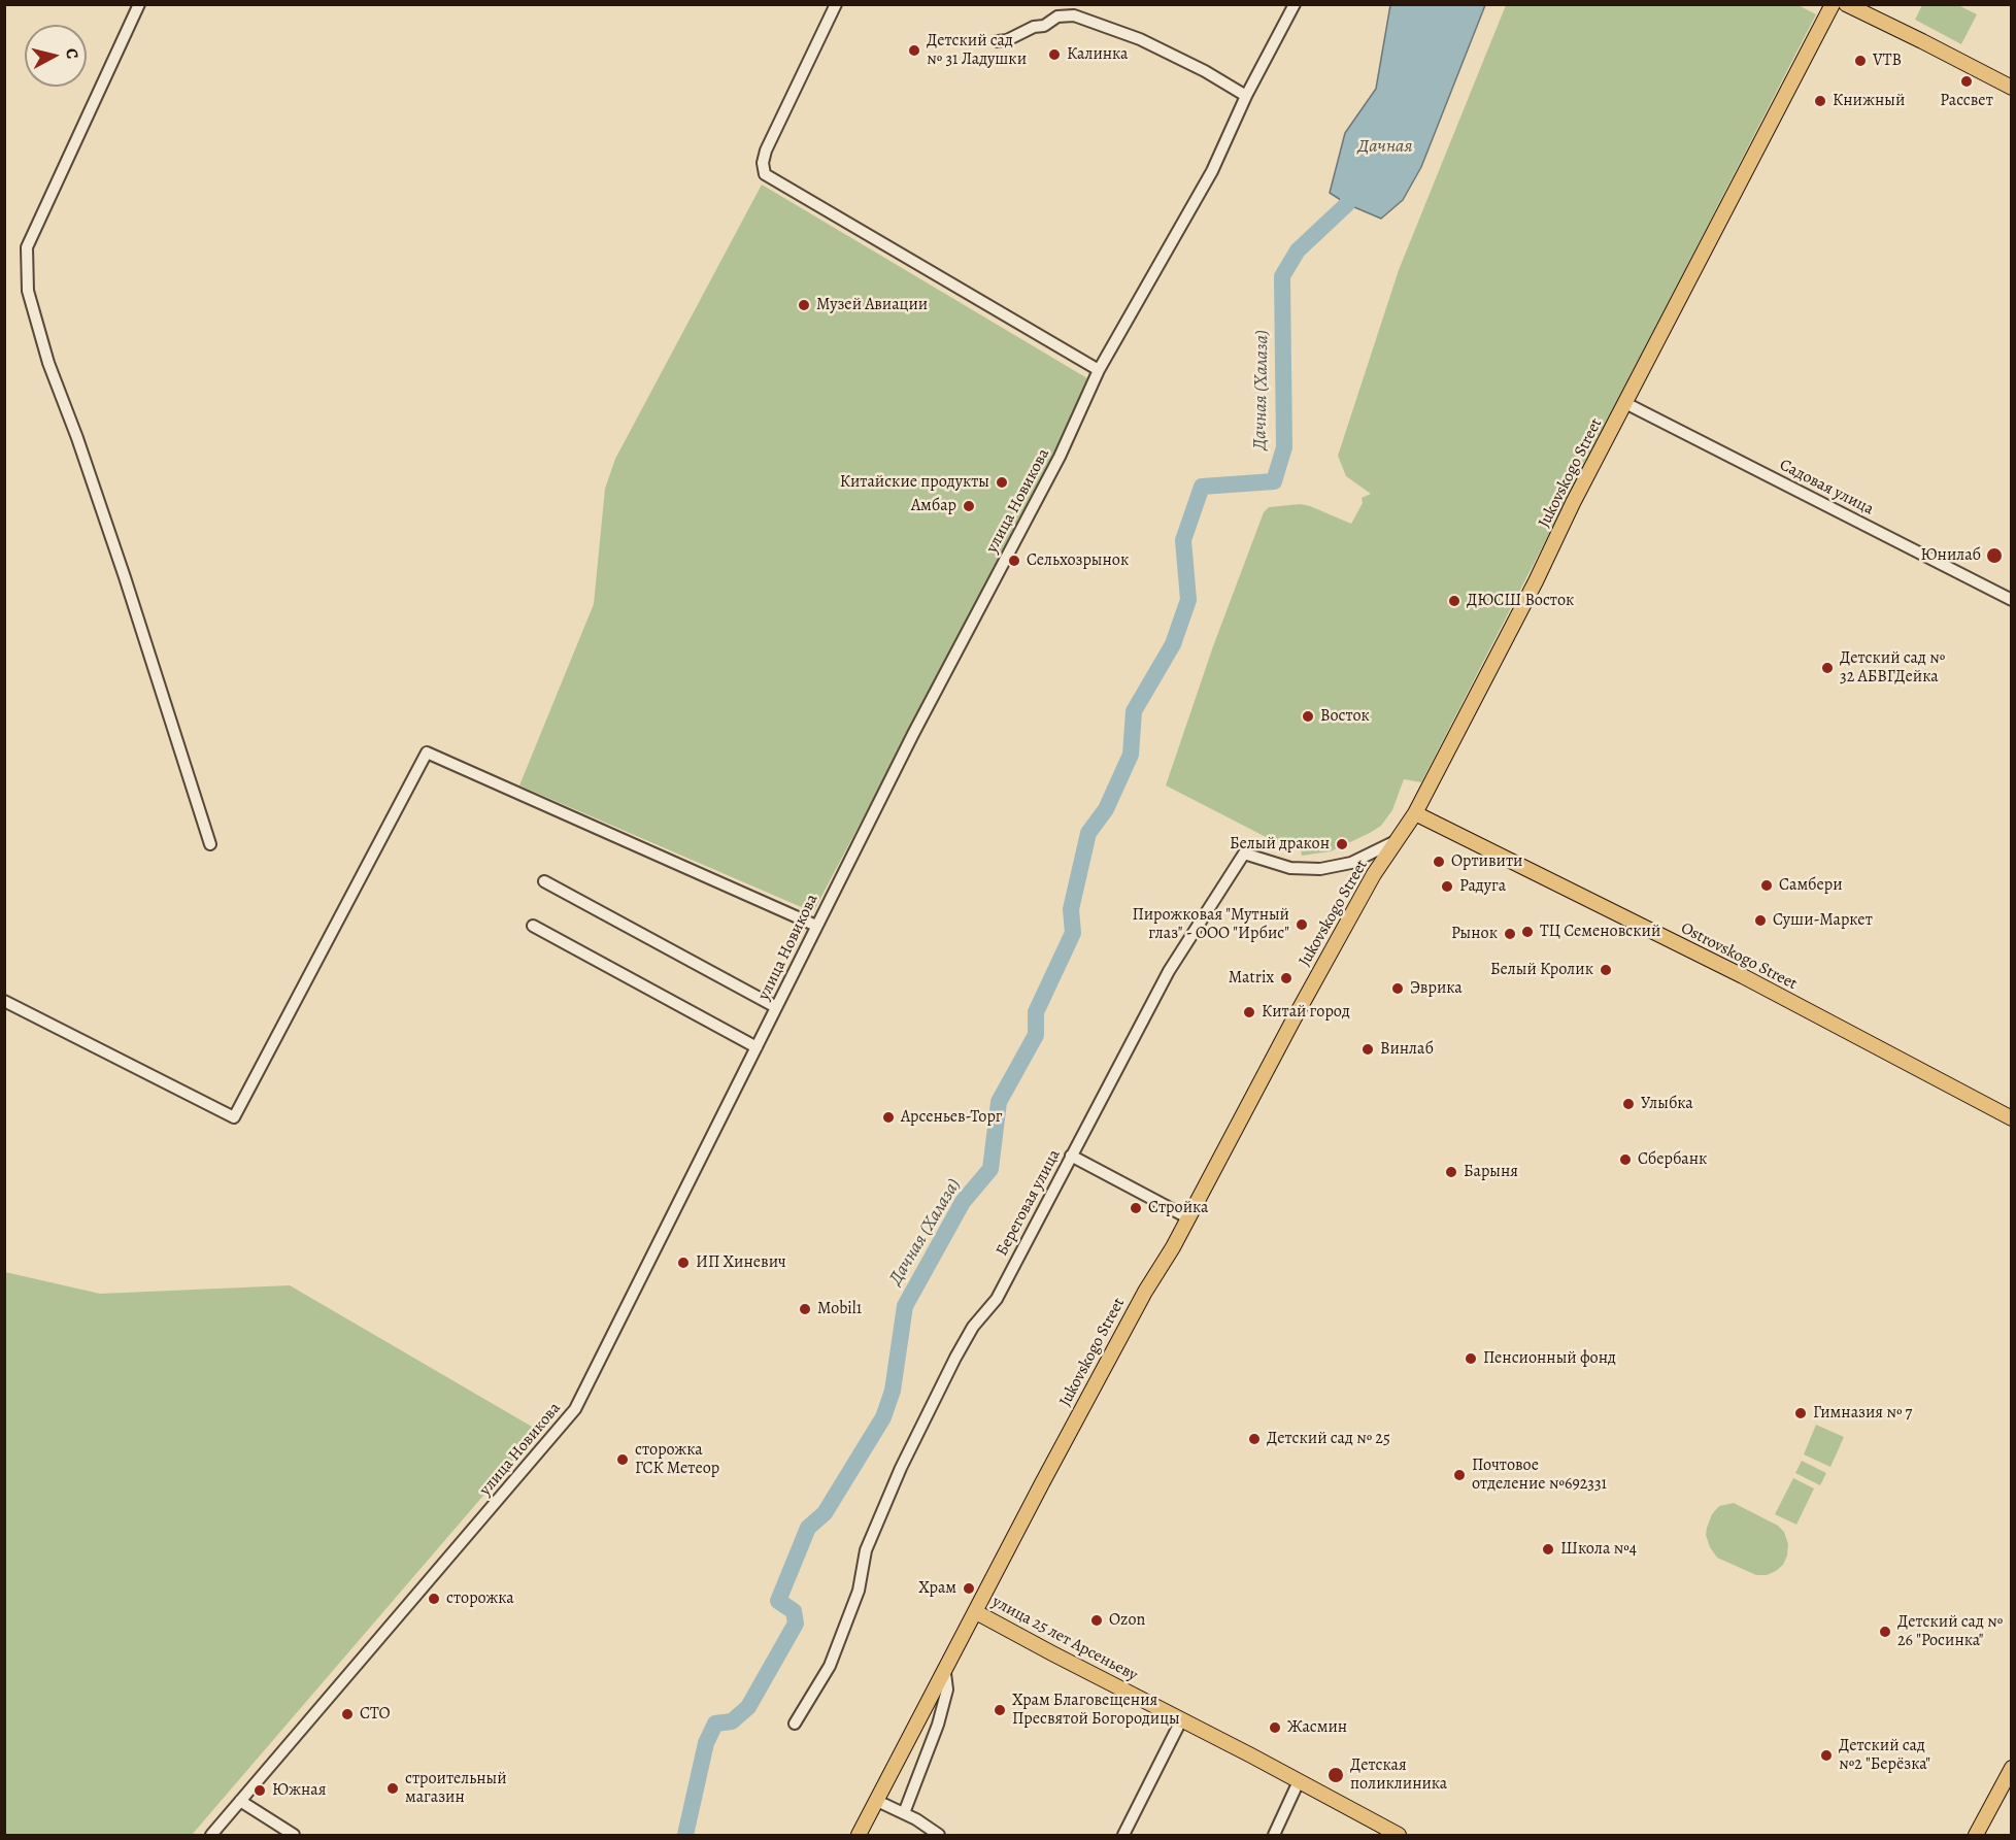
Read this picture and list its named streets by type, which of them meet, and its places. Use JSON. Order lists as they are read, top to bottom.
{
  "streets": {
    "main road": ["Jukovskogo Street", "Ostrovskogo Street", "улица 25 лет Арсеньеву"],
    "street": ["Садовая улица", "улица Новикова", "Береговая улица"]
  },
  "crossings": [
    ["Jukovskogo Street", "Садовая улица"],
    ["Jukovskogo Street", "Ostrovskogo Street"],
    ["Jukovskogo Street", "Береговая улица"],
    ["Jukovskogo Street", "улица 25 лет Арсеньеву"]
  ],
  "water": ["Дачная", "Дачная (Халаза)"],
  "places": [
    "Детский сад № 31 Ладушки",
    "Калинка",
    "VTB",
    "Рассвет",
    "Книжный",
    "Музей Авиации",
    "Китайские продукты",
    "Амбар",
    "Юнилаб",
    "Сельхозрынок",
    "ДЮСШ Восток",
    "Детский сад № 32 АБВГДейка",
    "Восток",
    "Белый дракон",
    "Ортивити",
    "Самбери",
    "Радуга",
    "Суши-Маркет",
    "Пирожковая \"Мутный глаз\" - ООО \"Ирбис\"",
    "ТЦ Семеновский",
    "Рынок",
    "Белый Кролик",
    "Matrix",
    "Эврика",
    "Китай город",
    "Винлаб",
    "Улыбка",
    "Арсеньев-Торг",
    "Сбербанк",
    "Барыня",
    "Стройка",
    "ИП Хиневич",
    "Mobil1",
    "Пенсионный фонд",
    "Гимназия № 7",
    "Детский сад № 25",
    "сторожка ГСК Метеор",
    "Почтовое отделение №692331",
    "Школа №4",
    "Храм",
    "сторожка",
    "Ozon",
    "Детский сад № 26 \"Росинка\"",
    "Храм Благовещения Пресвятой Богородицы",
    "СТО",
    "Жасмин",
    "Детский сад №2 \"Берёзка\"",
    "Детская поликлиника",
    "строительный магазин",
    "Южная"
  ],
  "north": "right"
}
